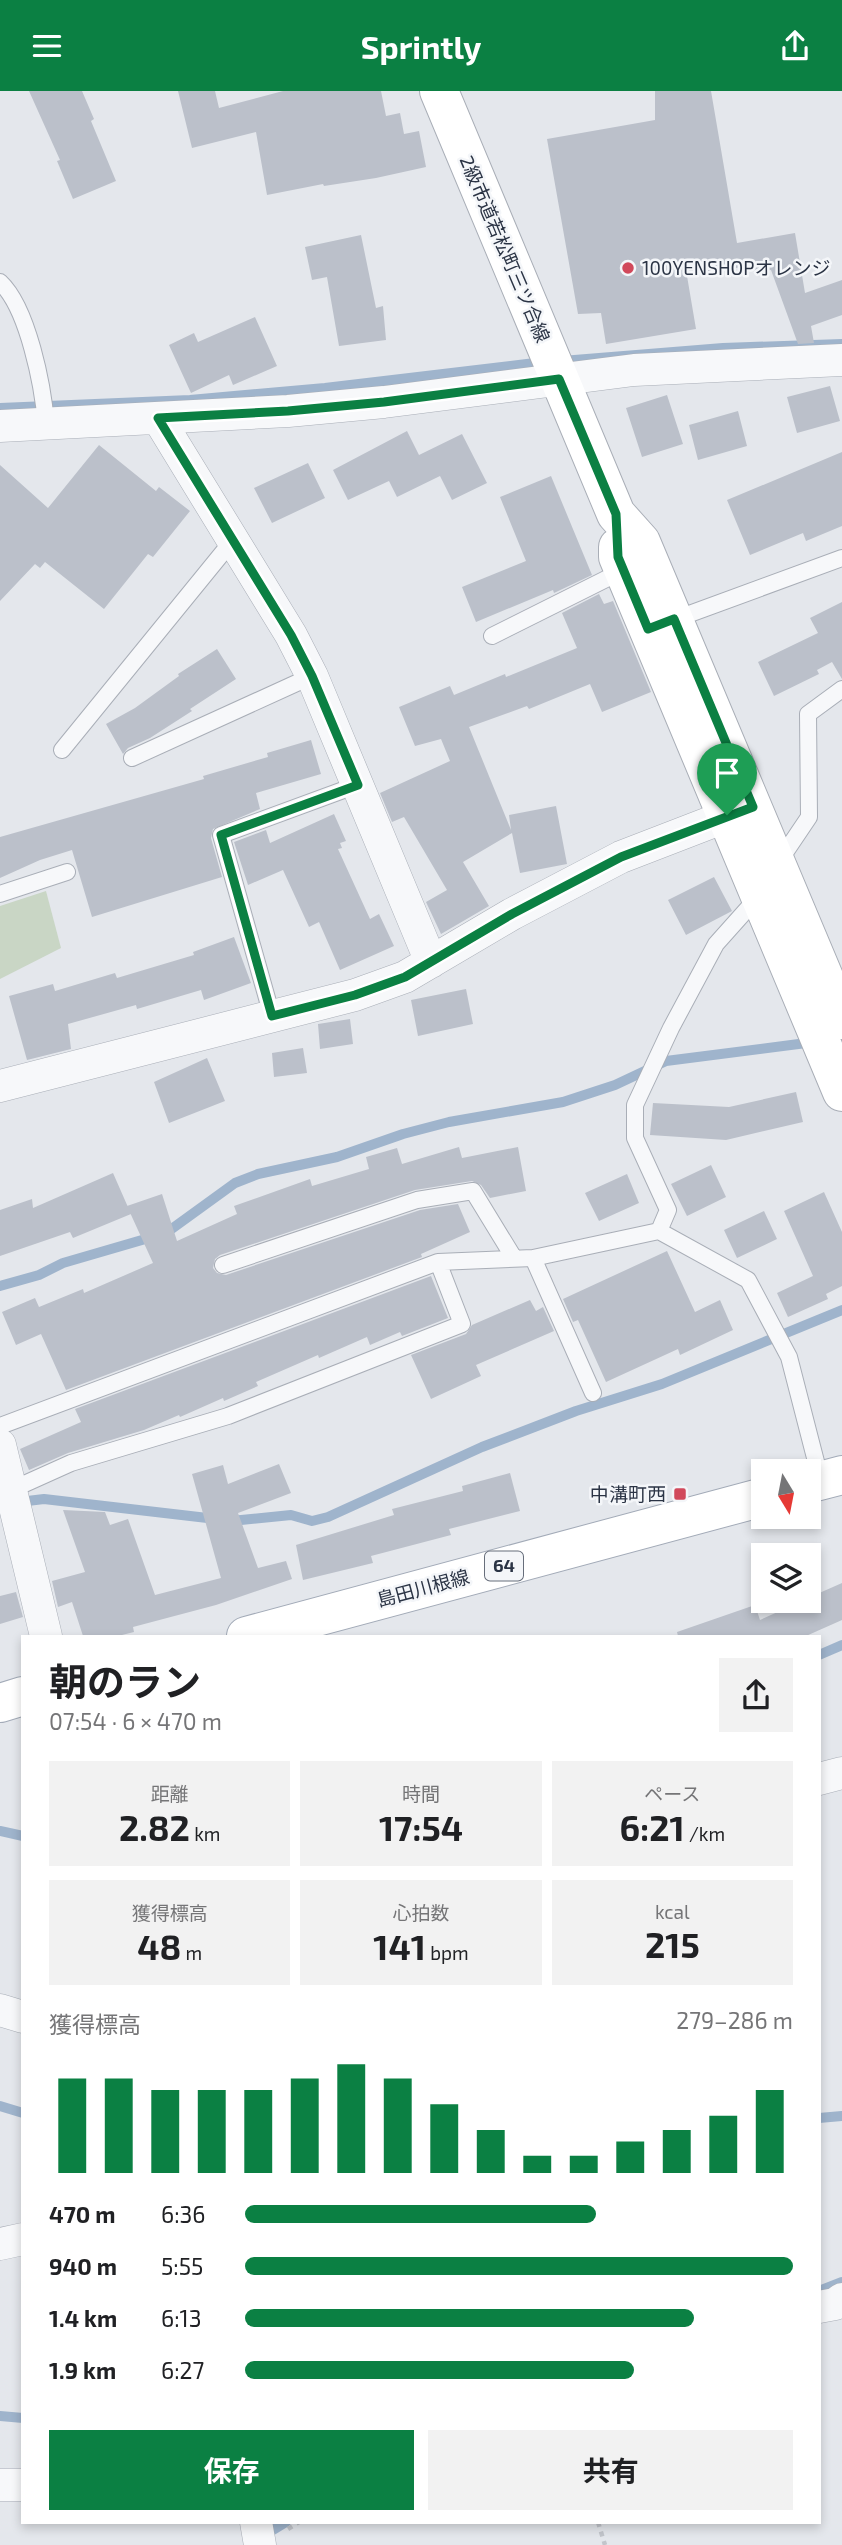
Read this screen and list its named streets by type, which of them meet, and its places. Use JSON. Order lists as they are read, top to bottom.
{
  "streets": {
    "street": ["2級市道若松町三ツ合線", "64", "島田川根線"]
  },
  "places": {
    "other": ["100YENSHOPオレンジ"],
    "transit": ["中溝町西"]
  },
  "north": "bottom",
  "page": {
    "header": "Sprintly",
    "heading": ["朝のラン", "07:54 · 6 × 470 m"],
    "stats": [
      ["距離", "2.82 km"],
      ["時間", "17:54"],
      ["ペース", "6:21 /km"],
      ["獲得標高", "48 m"],
      ["心拍数", "141 bpm"],
      ["kcal", "215"]
    ],
    "chart": ["獲得標高", "279–286 m"],
    "list": [
      {
        "name": "470 m",
        "note": "6:36"
      },
      {
        "name": "940 m",
        "note": "5:55"
      },
      {
        "name": "1.4 km",
        "note": "6:13"
      },
      {
        "name": "1.9 km",
        "note": "6:27"
      }
    ],
    "buttons": ["保存", "共有"]
  }
}
